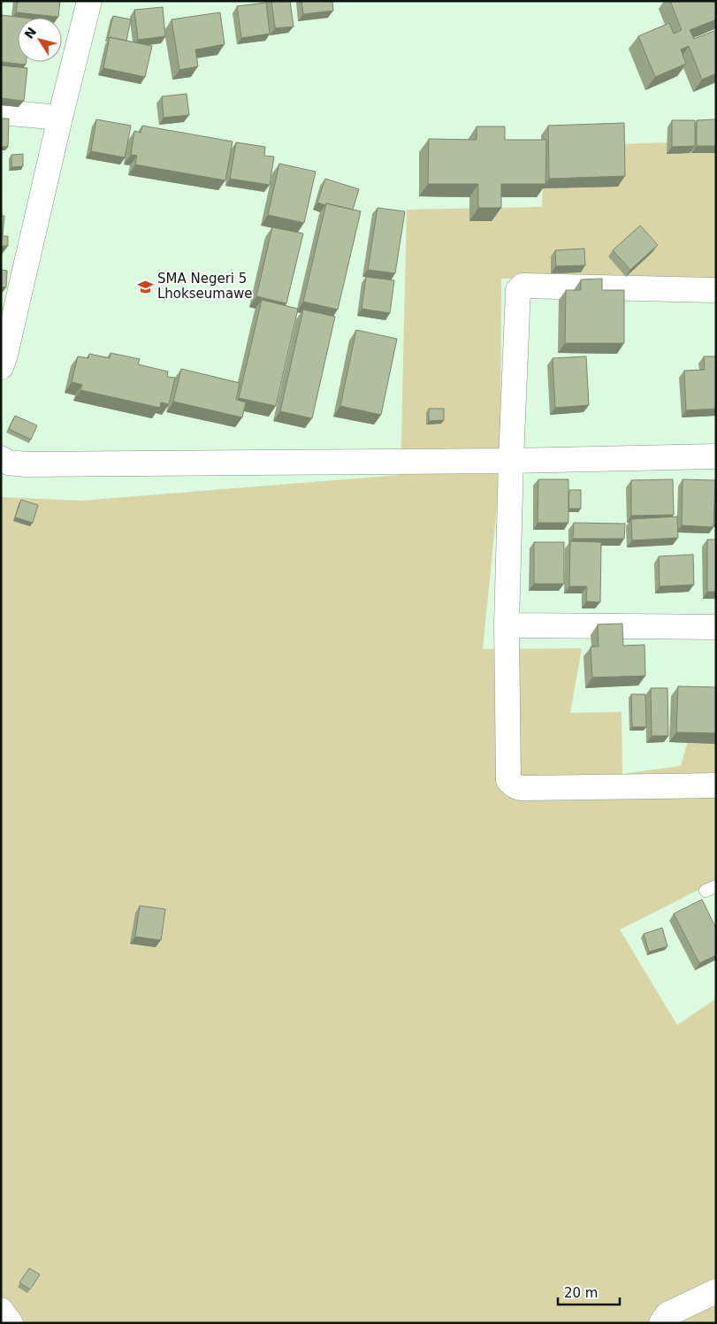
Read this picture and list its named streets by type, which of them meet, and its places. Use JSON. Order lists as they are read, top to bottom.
{
  "places": {
    "school or university": ["SMA Negeri 5 Lhokseumawe"]
  },
  "scale_bar": "20 m",
  "north": "top left"
}
